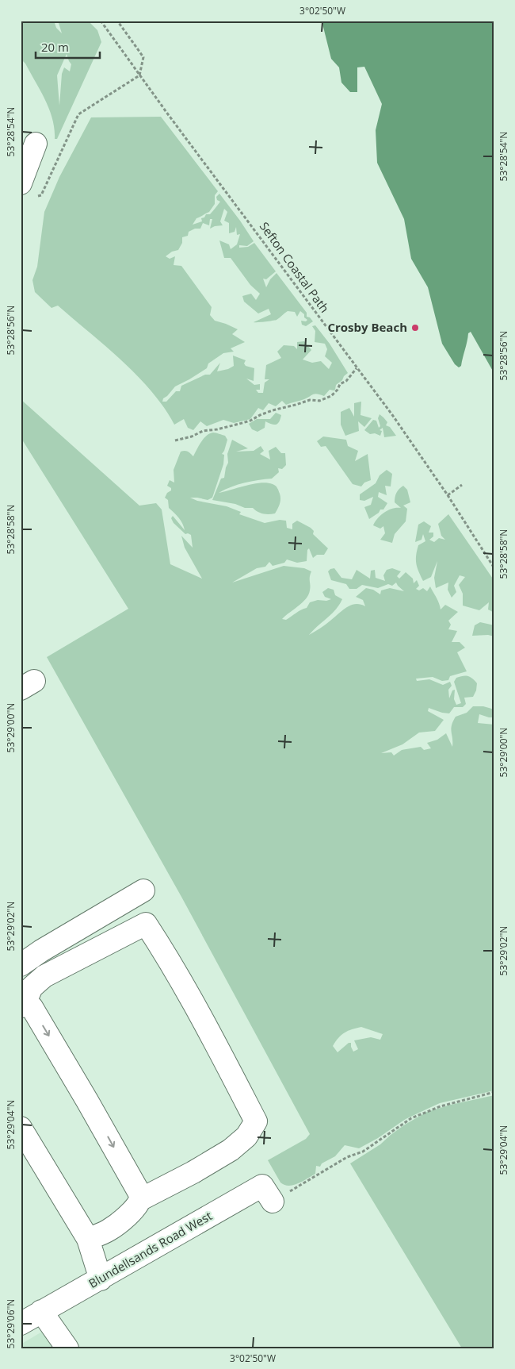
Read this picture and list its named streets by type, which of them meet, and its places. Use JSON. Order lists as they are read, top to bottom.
{
  "streets": {
    "street": ["Blundellsands Road West"],
    "path": ["Sefton Coastal Path"]
  },
  "places": ["Crosby Beach"],
  "scale_bar": "20 m",
  "coordinates": [
    "3°02'50\"W",
    "53°28'54\"N",
    "53°28'56\"N",
    "53°28'58\"N",
    "53°29'00\"N",
    "53°29'02\"N",
    "53°29'04\"N",
    "53°29'06\"N"
  ]
}
